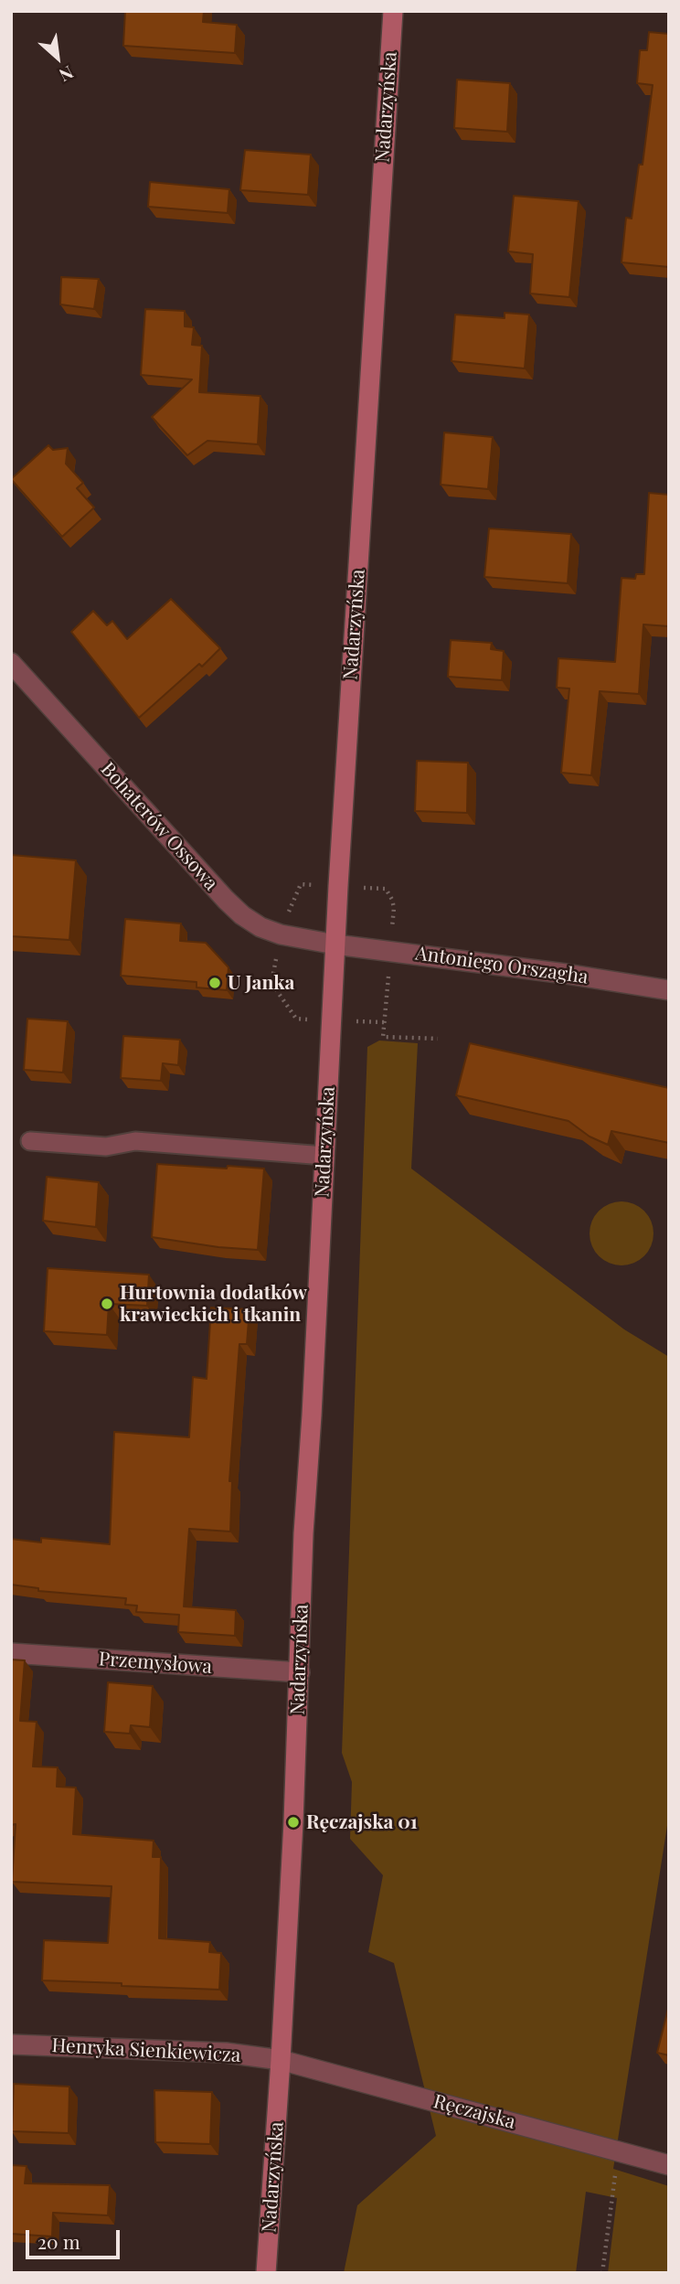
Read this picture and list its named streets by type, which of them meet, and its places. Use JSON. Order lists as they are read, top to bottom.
{
  "streets": {
    "main road": ["Nadarzyńska"],
    "street": [
      "Bohaterów Ossowa",
      "Antoniego Orszagha",
      "Przemysłowa",
      "Henryka Sienkiewicza",
      "Ręczajska"
    ]
  },
  "crossings": [
    ["Nadarzyńska", "Bohaterów Ossowa"],
    ["Nadarzyńska", "Antoniego Orszagha"],
    ["Nadarzyńska", "Przemysłowa"],
    ["Nadarzyńska", "Henryka Sienkiewicza"],
    ["Nadarzyńska", "Ręczajska"],
    ["Bohaterów Ossowa", "Antoniego Orszagha"],
    ["Henryka Sienkiewicza", "Ręczajska"]
  ],
  "places": ["U Janka", "Hurtownia dodatków krawieckich i tkanin", "Ręczajska 01"],
  "scale_bar": "20 m",
  "north": "bottom right"
}
